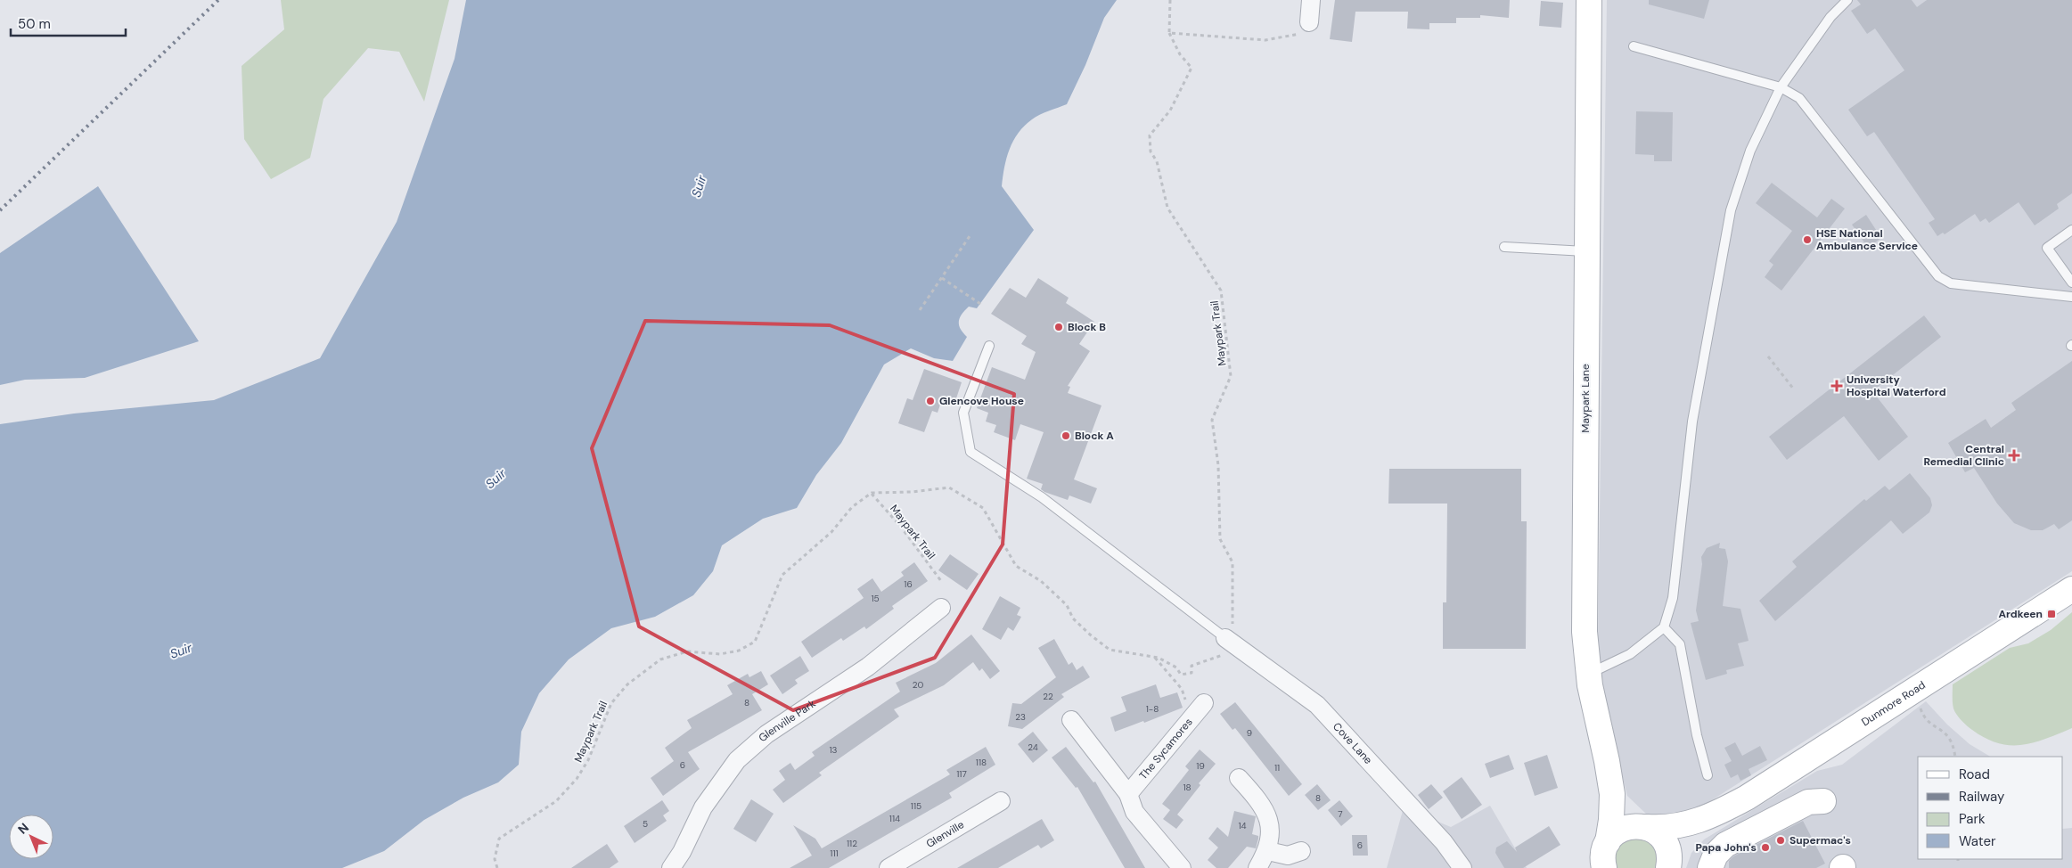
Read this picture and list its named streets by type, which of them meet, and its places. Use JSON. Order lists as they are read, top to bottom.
{
  "streets": {
    "street": [
      "Maypark Lane",
      "Dunmore Road",
      "Glenville Park",
      "Cove Lane",
      "The Sycamores",
      "Glenville"
    ],
    "path": ["Maypark Trail"]
  },
  "crossings": [
    ["Maypark Trail", "Cove Lane"],
    ["Maypark Lane", "Dunmore Road"]
  ],
  "water": ["Suir"],
  "places": {
    "other": [
      "HSE National Ambulance Service",
      "Block B",
      "Glencove House",
      "Block A",
      "Supermac's",
      "Papa John's"
    ],
    "health": ["University Hospital Waterford", "Central Remedial Clinic"],
    "transit": ["Ardkeen"]
  },
  "house_numbers": [
    "16",
    "15",
    "20",
    "22",
    "8",
    "1-8",
    "23",
    "9",
    "24",
    "13",
    "118",
    "6",
    "19",
    "11",
    "117",
    "18",
    "8",
    "115",
    "7",
    "114",
    "5",
    "14",
    "112",
    "6",
    "111"
  ],
  "legend": [
    "Road",
    "Railway",
    "Park",
    "Water"
  ],
  "scale_bar": "50 m",
  "north": "top left"
}
